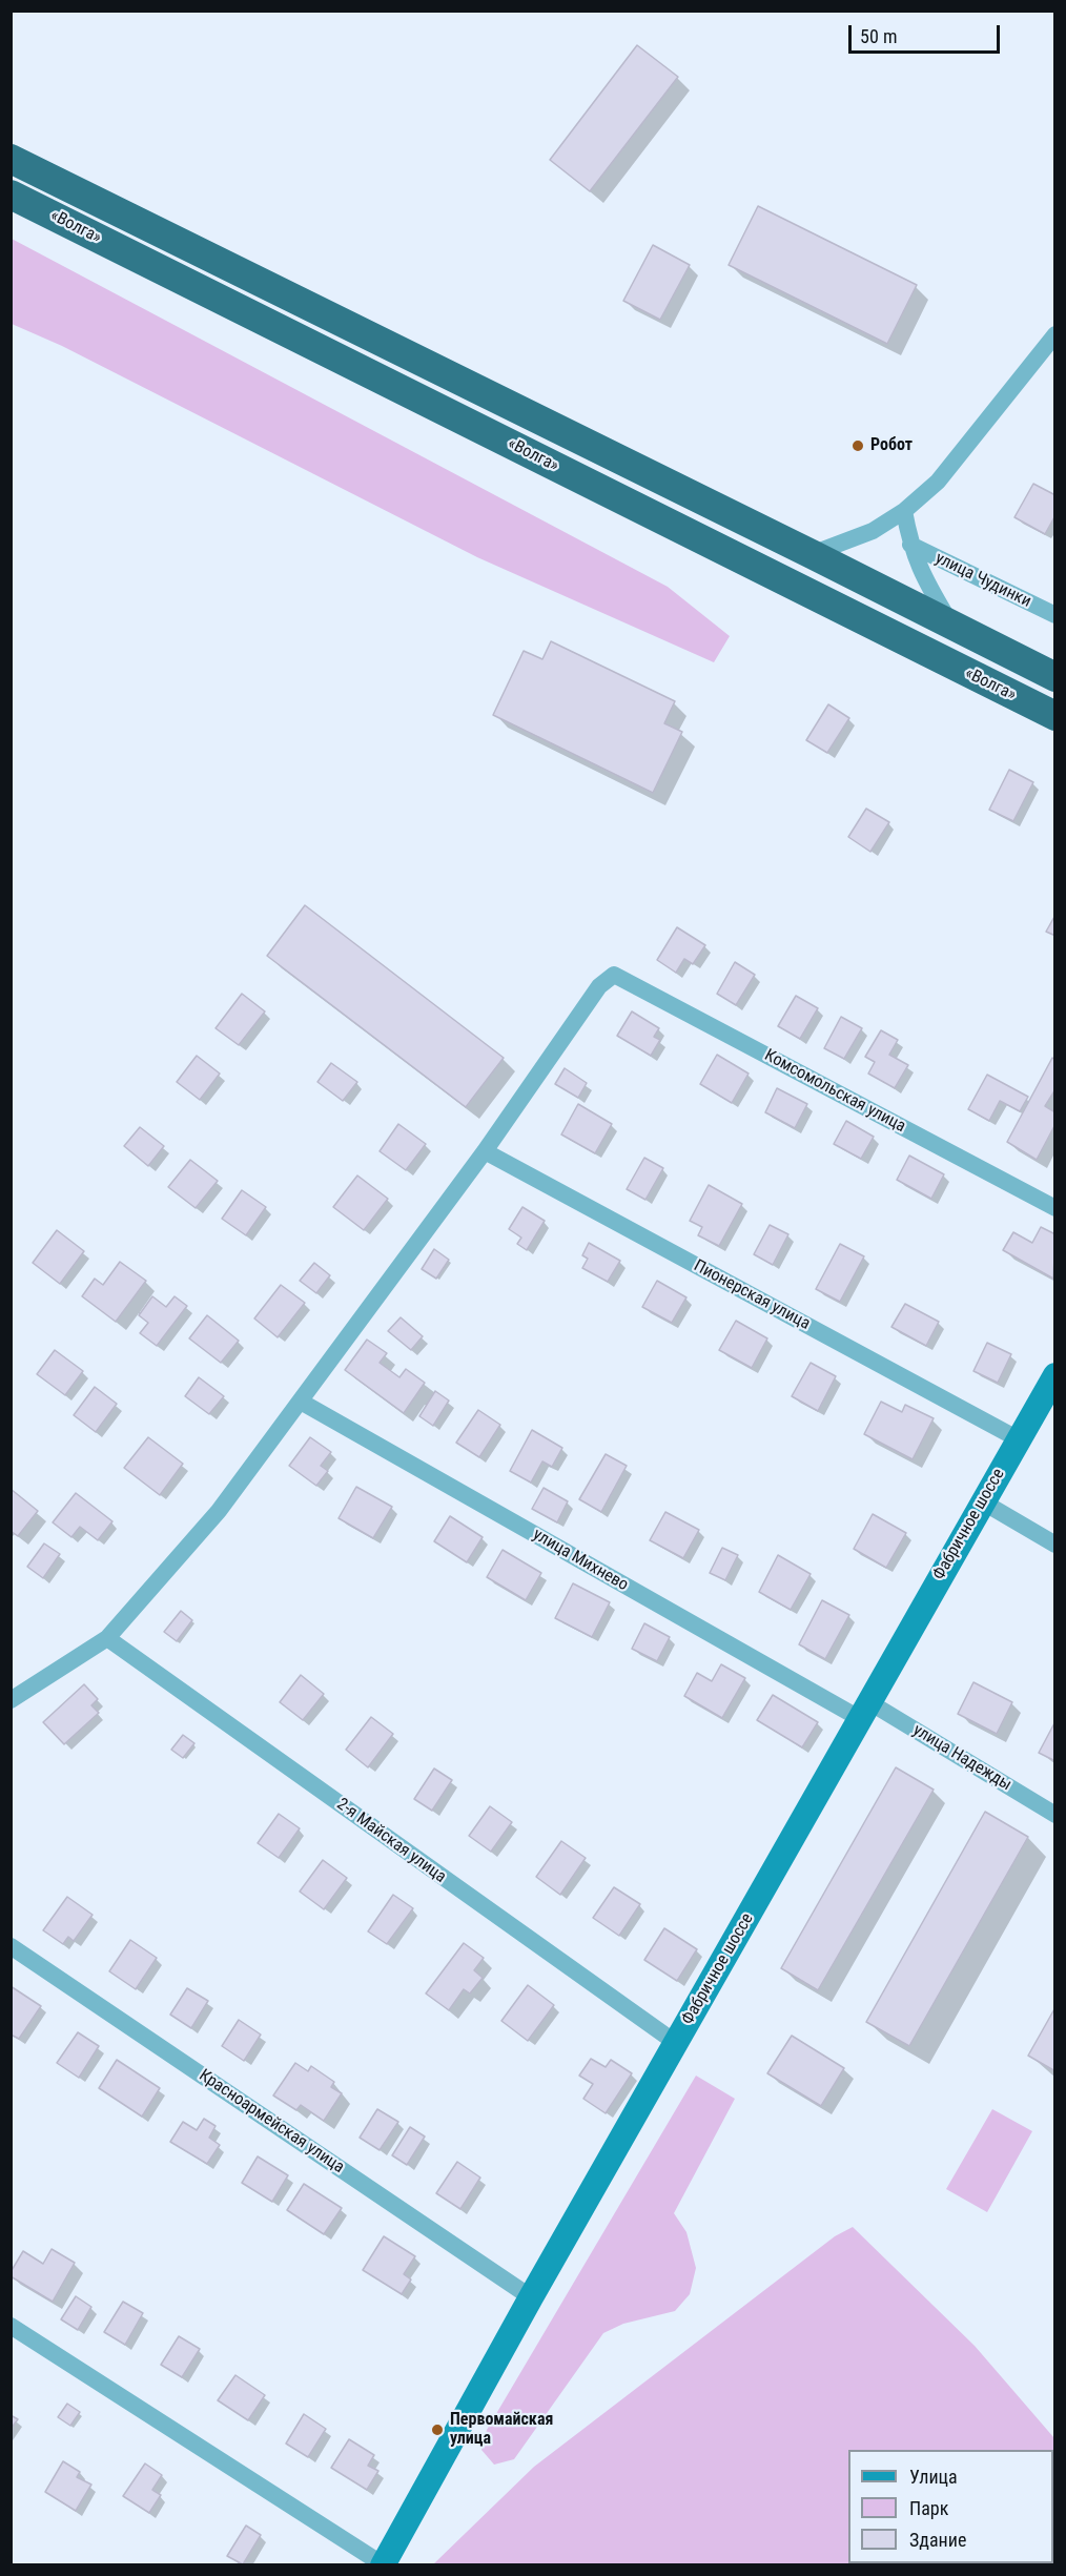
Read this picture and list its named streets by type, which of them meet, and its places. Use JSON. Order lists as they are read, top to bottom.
{
  "streets": {
    "highway": ["«Волга»"],
    "main road": ["Фабричное шоссе"],
    "street": [
      "улица Чудинки",
      "Комсомольская улица",
      "Пионерская улица",
      "улица Михнево",
      "улица Надежды",
      "2-я Майская улица",
      "Красноармейская улица"
    ]
  },
  "crossings": [
    ["Комсомольская улица", "Пионерская улица"],
    ["Пионерская улица", "Фабричное шоссе"],
    ["Фабричное шоссе", "улица Михнево"],
    ["Фабричное шоссе", "улица Надежды"],
    ["Фабричное шоссе", "2-я Майская улица"],
    ["Фабричное шоссе", "Красноармейская улица"],
    ["улица Михнево", "улица Надежды"]
  ],
  "places": ["Робот", "Первомайская улица"],
  "legend": ["Улица", "Парк", "Здание"],
  "scale_bar": "50 m"
}
